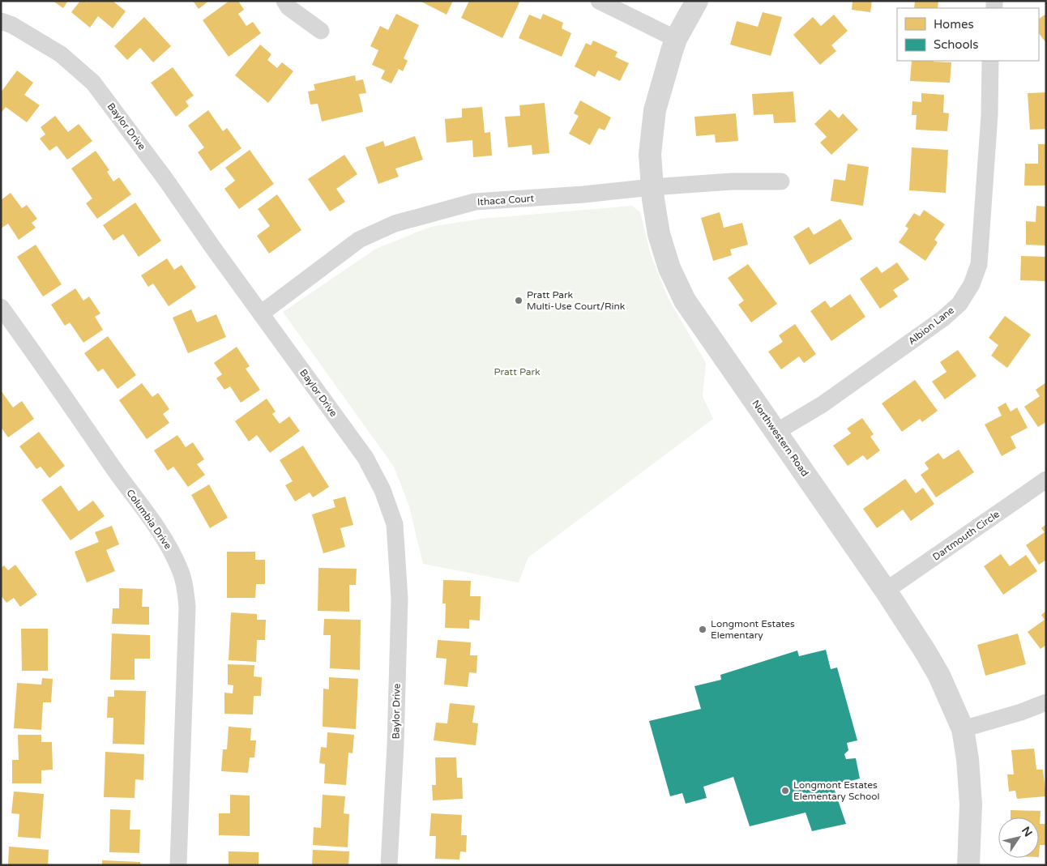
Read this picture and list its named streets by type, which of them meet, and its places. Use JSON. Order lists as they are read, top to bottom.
{
  "streets": {
    "street": [
      "Baylor Drive",
      "Ithaca Court",
      "Albion Lane",
      "Northwestern Road",
      "Columbia Drive",
      "Dartmouth Circle"
    ]
  },
  "crossings": [
    ["Baylor Drive", "Ithaca Court"],
    ["Ithaca Court", "Northwestern Road"],
    ["Albion Lane", "Northwestern Road"],
    ["Northwestern Road", "Dartmouth Circle"]
  ],
  "parks": ["Pratt Park"],
  "places": ["Pratt Park Multi-Use Court/Rink", "Longmont Estates Elementary", "Longmont Estates Elementary School"],
  "legend": ["Homes", "Schools"],
  "north": "top right"
}
